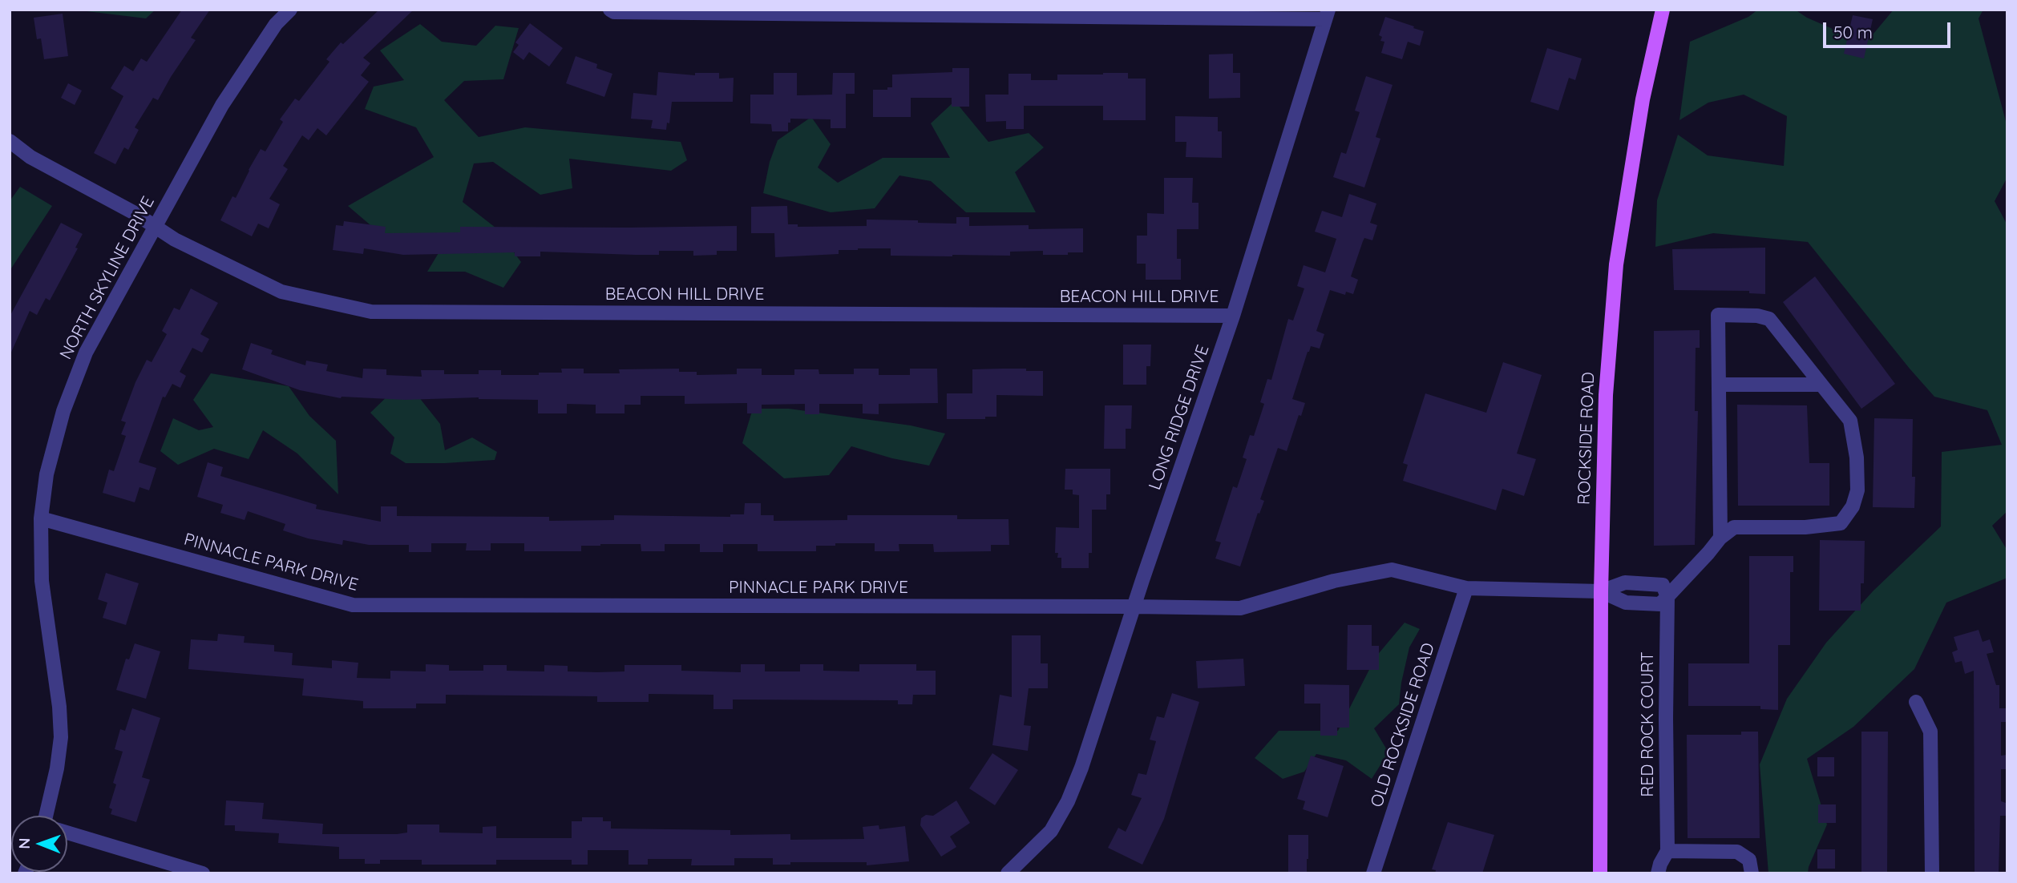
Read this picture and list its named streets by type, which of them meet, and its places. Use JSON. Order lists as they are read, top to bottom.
{
  "streets": {
    "main road": ["ROCKSIDE ROAD"],
    "street": [
      "NORTH SKYLINE DRIVE",
      "BEACON HILL DRIVE",
      "LONG RIDGE DRIVE",
      "PINNACLE PARK DRIVE",
      "RED ROCK COURT",
      "OLD ROCKSIDE ROAD"
    ]
  },
  "crossings": [
    ["NORTH SKYLINE DRIVE", "BEACON HILL DRIVE"],
    ["NORTH SKYLINE DRIVE", "PINNACLE PARK DRIVE"],
    ["BEACON HILL DRIVE", "LONG RIDGE DRIVE"],
    ["LONG RIDGE DRIVE", "PINNACLE PARK DRIVE"],
    ["ROCKSIDE ROAD", "PINNACLE PARK DRIVE"],
    ["PINNACLE PARK DRIVE", "OLD ROCKSIDE ROAD"]
  ],
  "scale_bar": "50 m",
  "north": "left"
}
